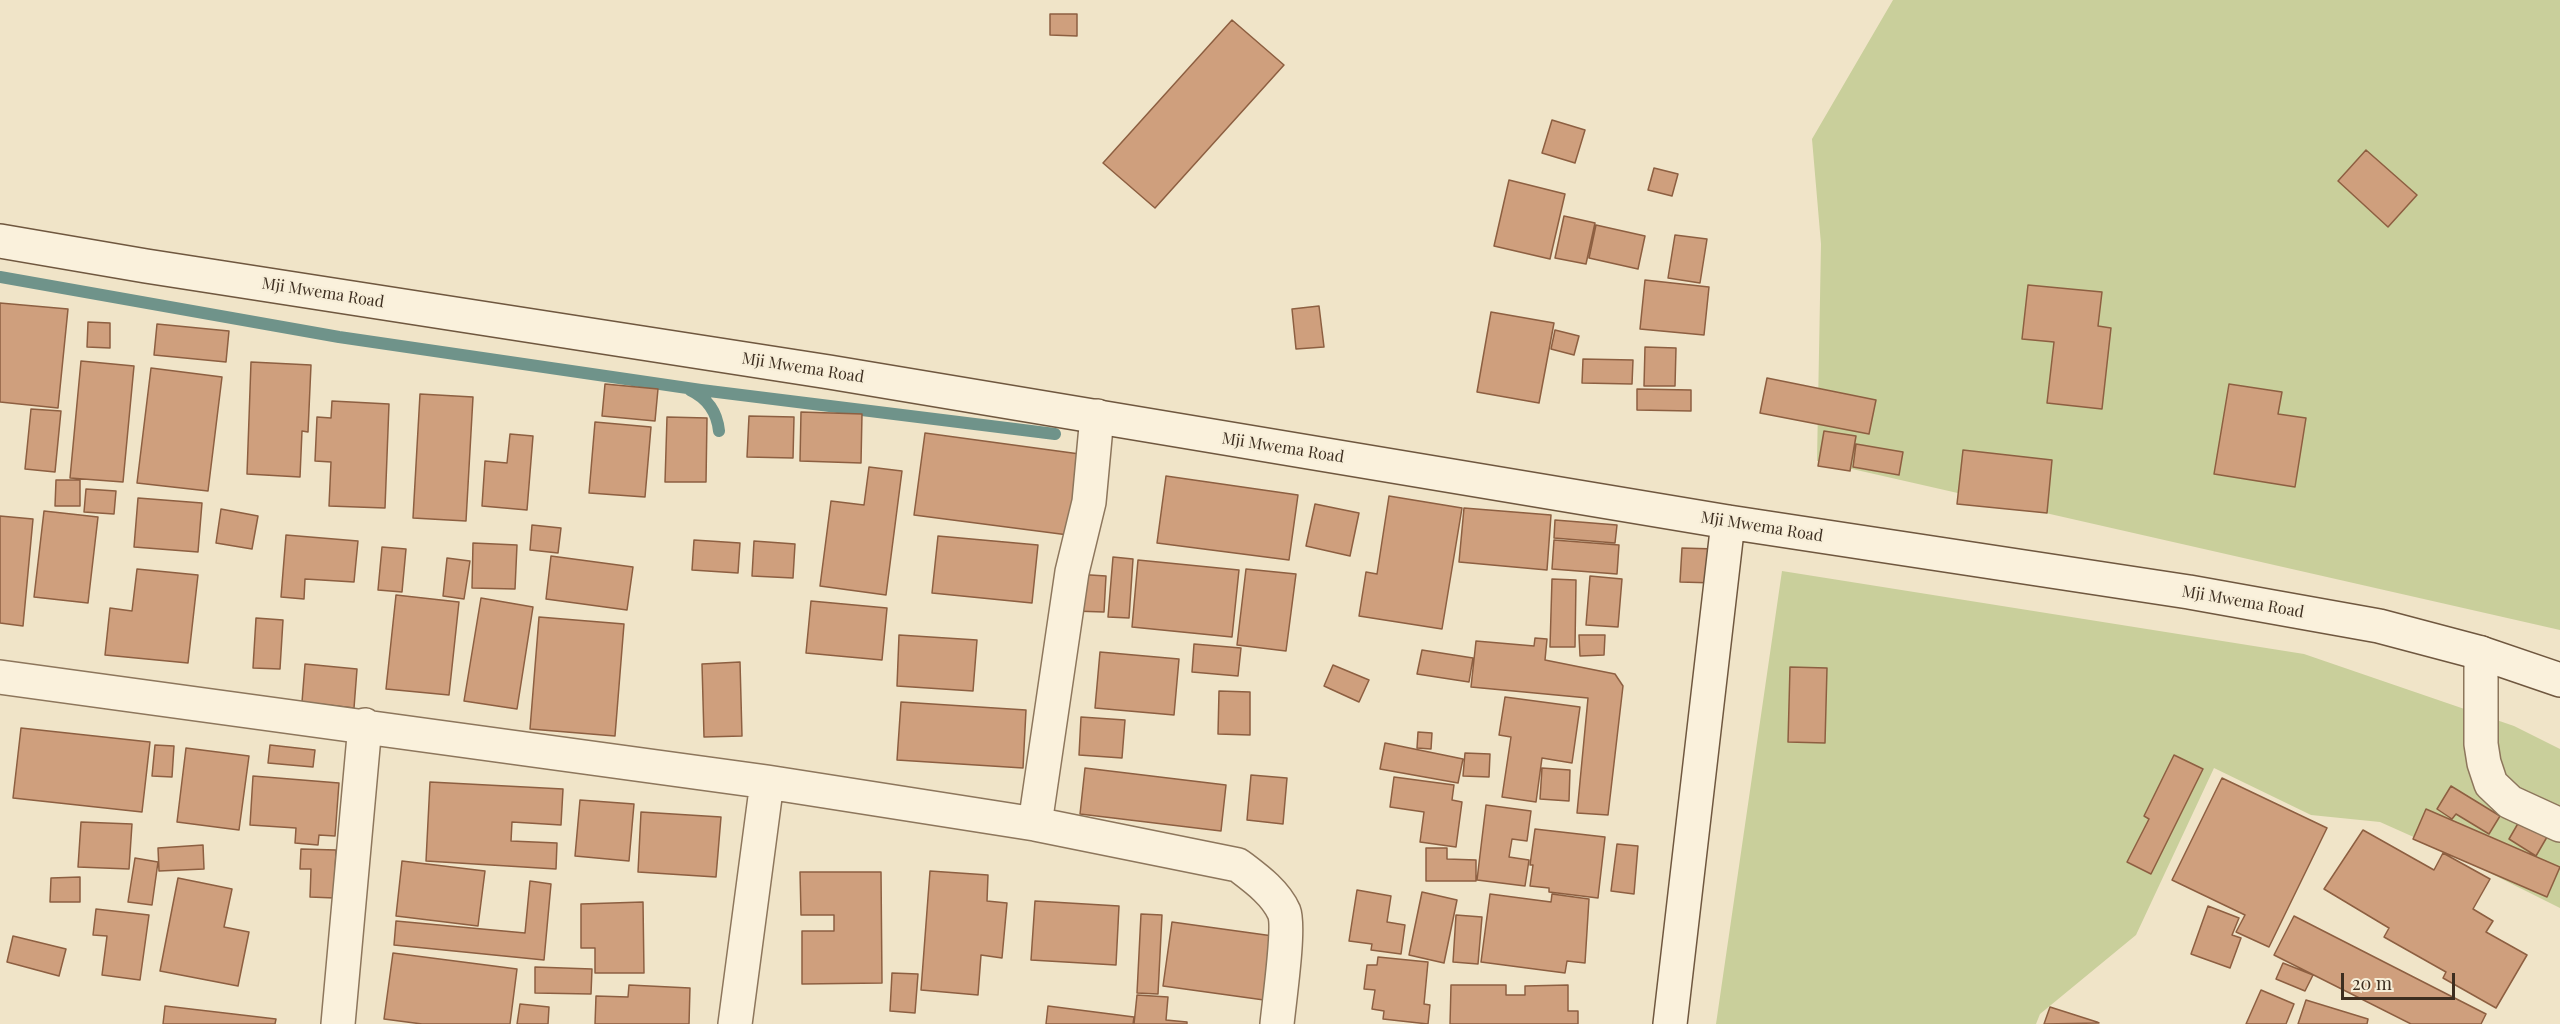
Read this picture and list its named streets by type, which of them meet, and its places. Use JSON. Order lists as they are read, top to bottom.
{
  "streets": {
    "street": ["Mji Mwema Road"]
  },
  "scale_bar": "20 m"
}
